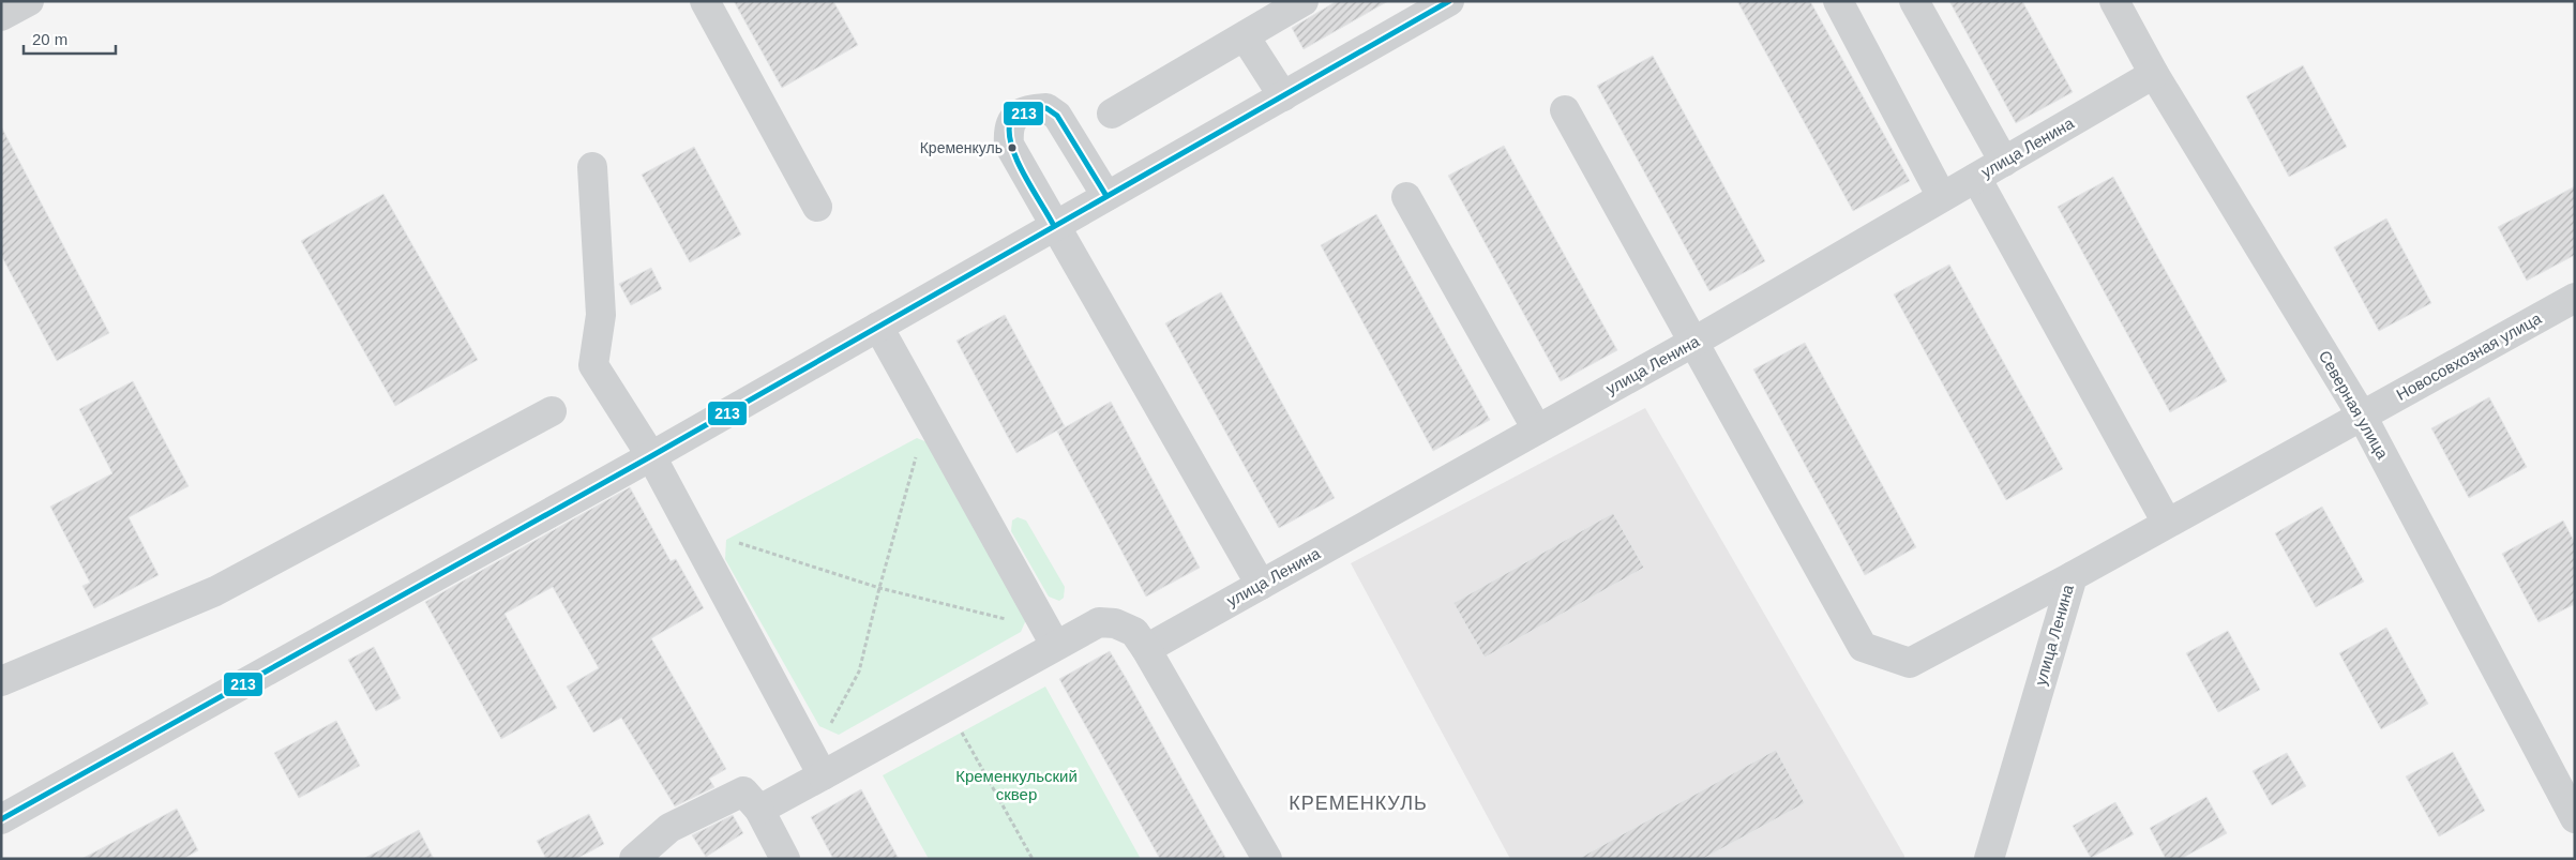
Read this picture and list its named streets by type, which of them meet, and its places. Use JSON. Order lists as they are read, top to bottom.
{
  "streets": {
    "street": ["улица Ленина", "Новосовхозная улица", "Северная улица"]
  },
  "crossings": [
    ["улица Ленина", "Новосовхозная улица"],
    ["улица Ленина", "Северная улица"],
    ["Новосовхозная улица", "Северная улица"]
  ],
  "districts": ["КРЕМЕНКУЛЬ"],
  "parks": ["Кременкульский сквер"],
  "places": ["Кременкуль"],
  "lines": ["transit line 213"],
  "scale_bar": "20 m"
}
